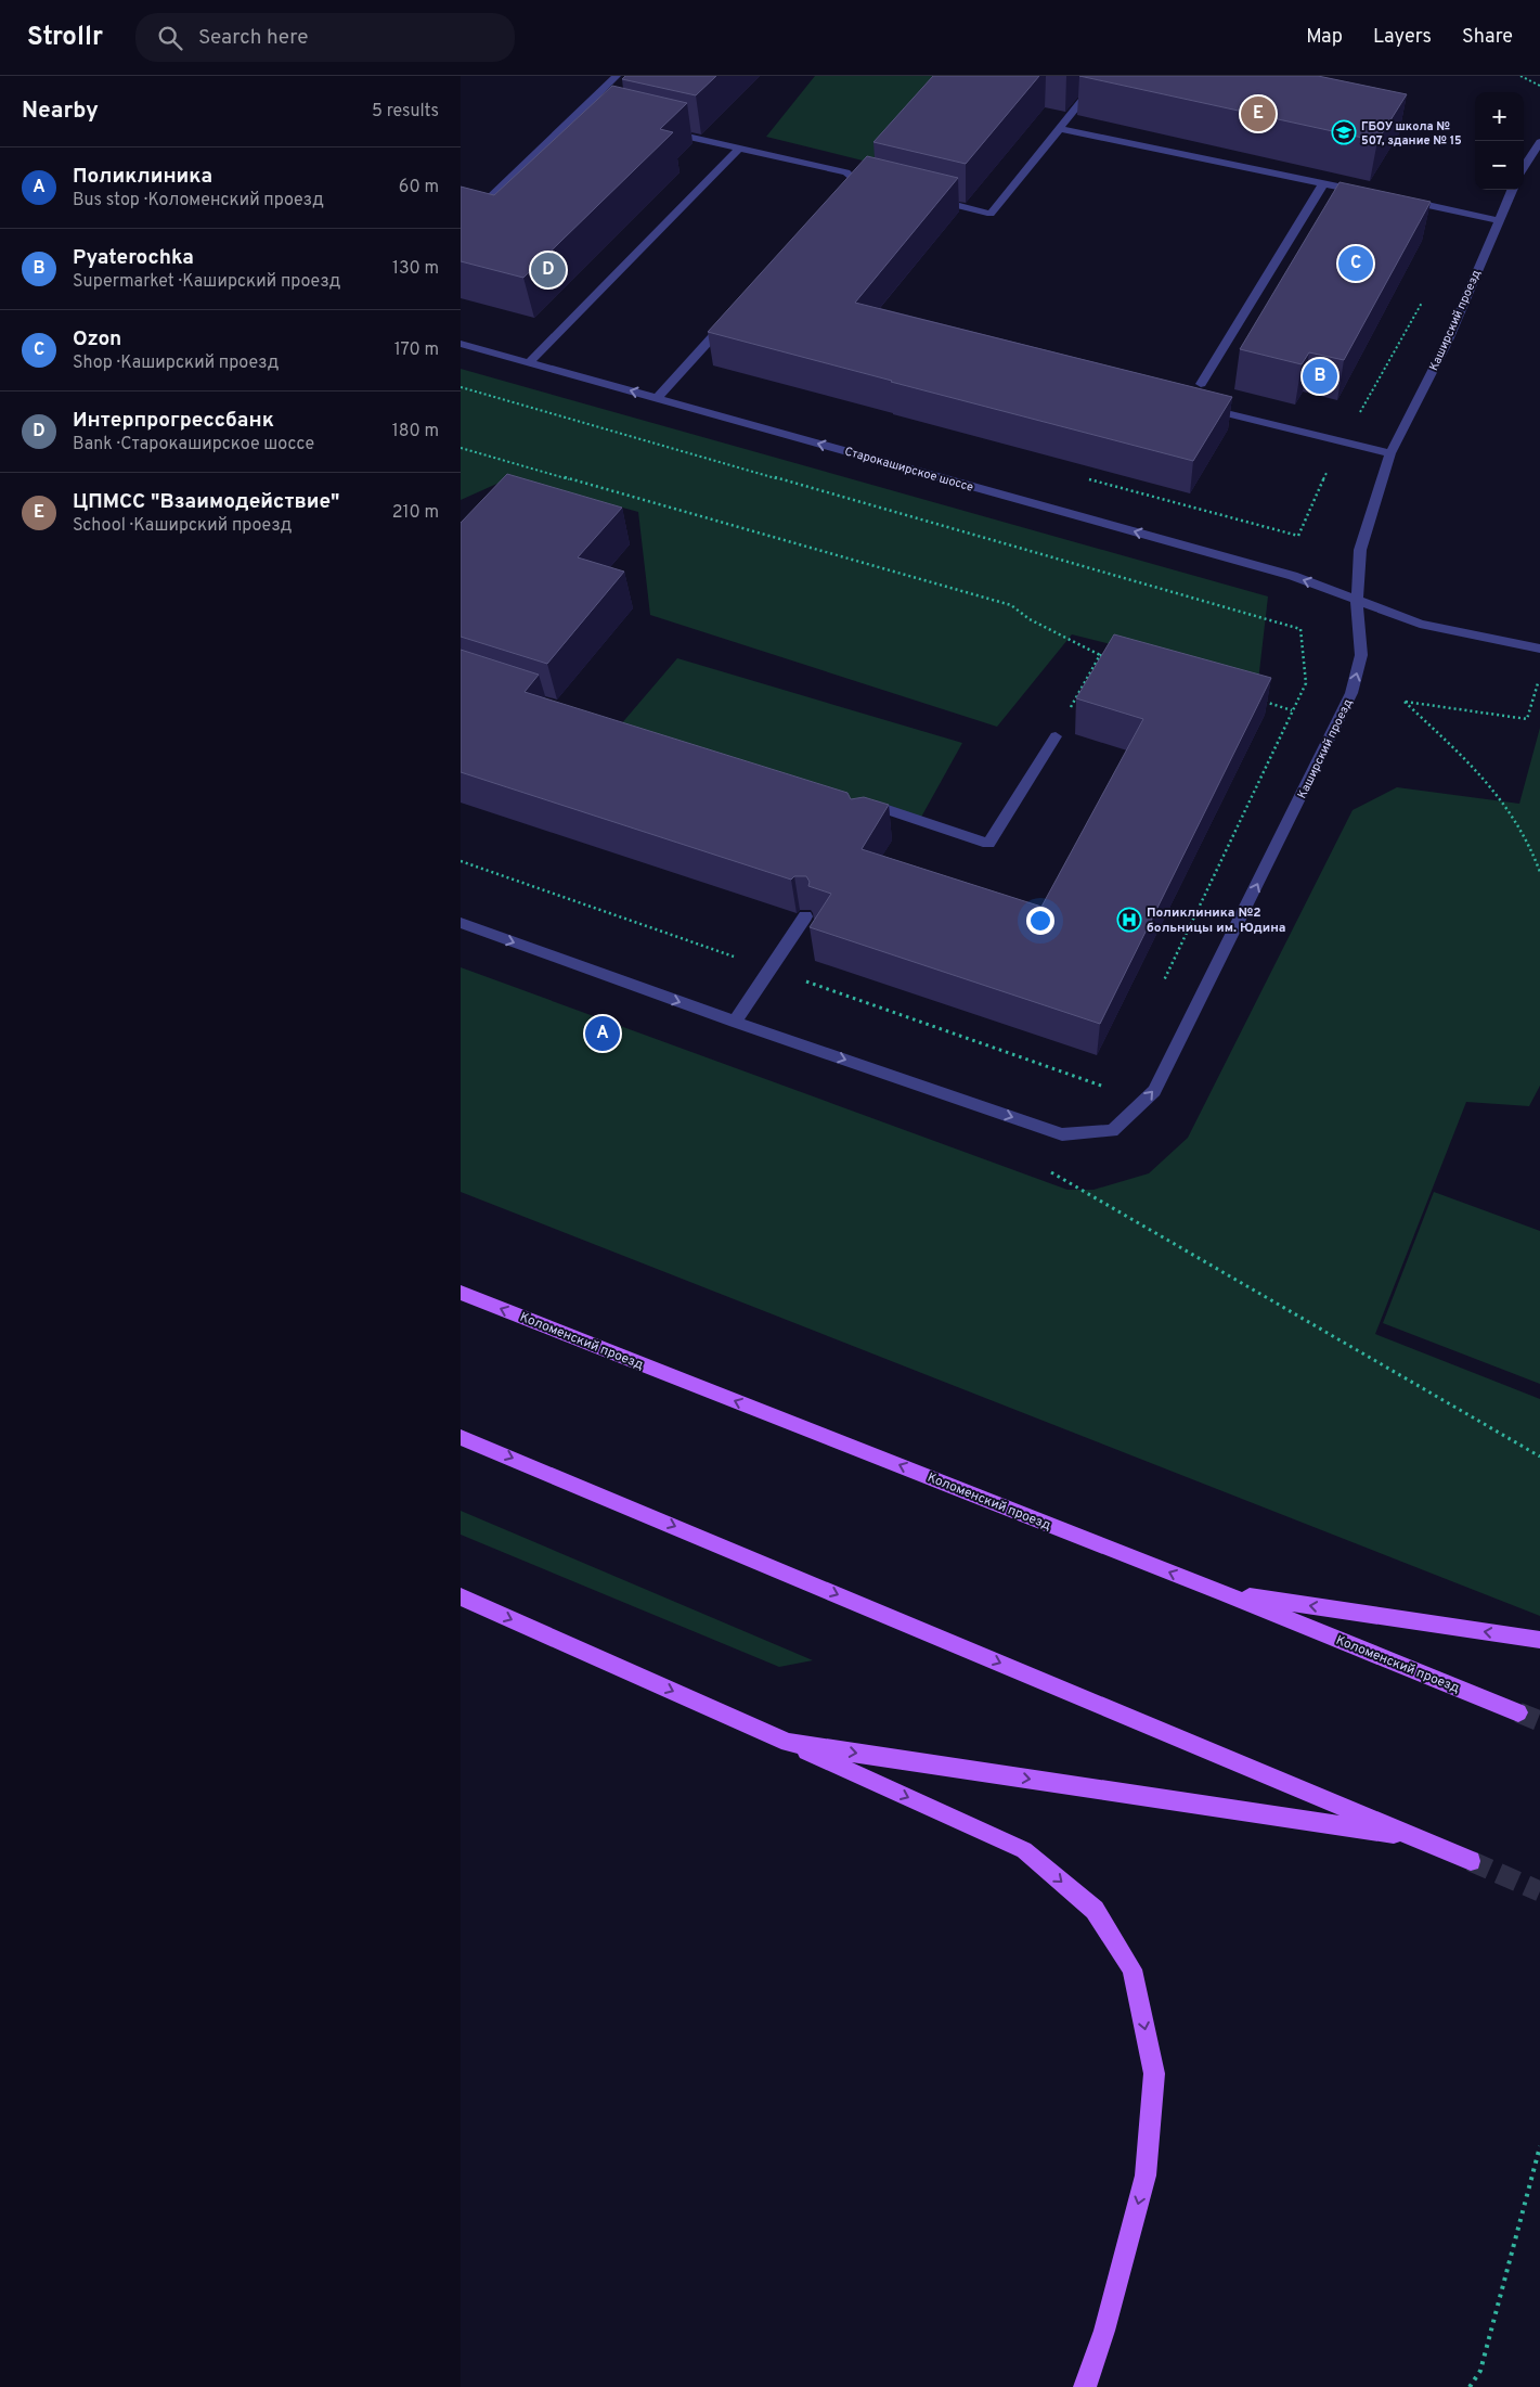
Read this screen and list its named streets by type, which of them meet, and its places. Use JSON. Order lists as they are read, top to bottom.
{
  "streets": {
    "main road": ["Коломенский проезд"],
    "street": ["Каширский проезд", "Старокаширское шоссе"]
  },
  "crossings": [
    ["Каширский проезд", "Старокаширское шоссе"]
  ],
  "one_way": ["Старокаширское шоссе"],
  "places": {
    "school or university": ["ГБОУ школа № 507, здание № 15"],
    "hospital": ["Поликлиника №2 больницы им. Юдина"]
  },
  "page": {
    "header": "Strollr",
    "search": "Search here",
    "nav": ["Map", "Layers", "Share"],
    "heading": ["Nearby", "5 results"],
    "map_buttons": ["+", "−"],
    "pins": [
      "E",
      "C",
      "D",
      "B",
      "A"
    ],
    "list": [
      {
        "mark": "A",
        "name": "Поликлиника",
        "note": "Bus stop · Коломенский проезд",
        "value": "60 m"
      },
      {
        "mark": "B",
        "name": "Pyaterochka",
        "note": "Supermarket · Каширский проезд",
        "value": "130 m"
      },
      {
        "mark": "C",
        "name": "Ozon",
        "note": "Shop · Каширский проезд",
        "value": "170 m"
      },
      {
        "mark": "D",
        "name": "Интерпрогрессбанк",
        "note": "Bank · Старокаширское шоссе",
        "value": "180 m"
      },
      {
        "mark": "E",
        "name": "ЦПМСС \"Взаимодействие\"",
        "note": "School · Каширский проезд",
        "value": "210 m"
      }
    ]
  }
}
